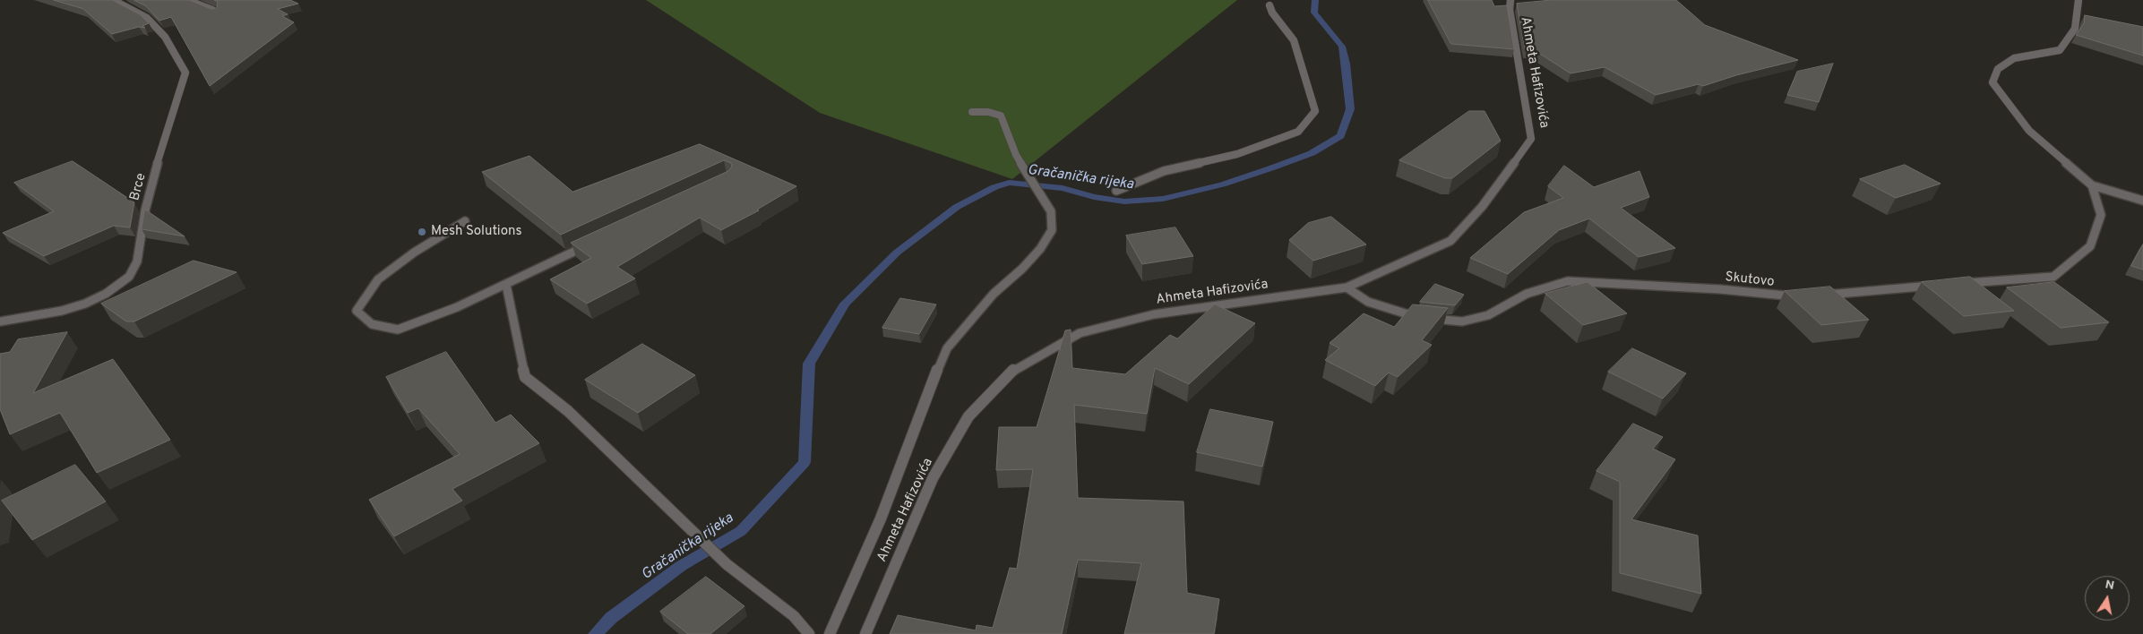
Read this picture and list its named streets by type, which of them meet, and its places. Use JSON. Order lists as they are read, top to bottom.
{
  "streets": {
    "street": ["Ahmeta Hafizovića", "Brce", "Skutovo"]
  },
  "crossings": [
    ["Ahmeta Hafizovića", "Skutovo"]
  ],
  "water": ["Gračanička rijeka"],
  "places": ["Mesh Solutions"],
  "north": "top"
}
